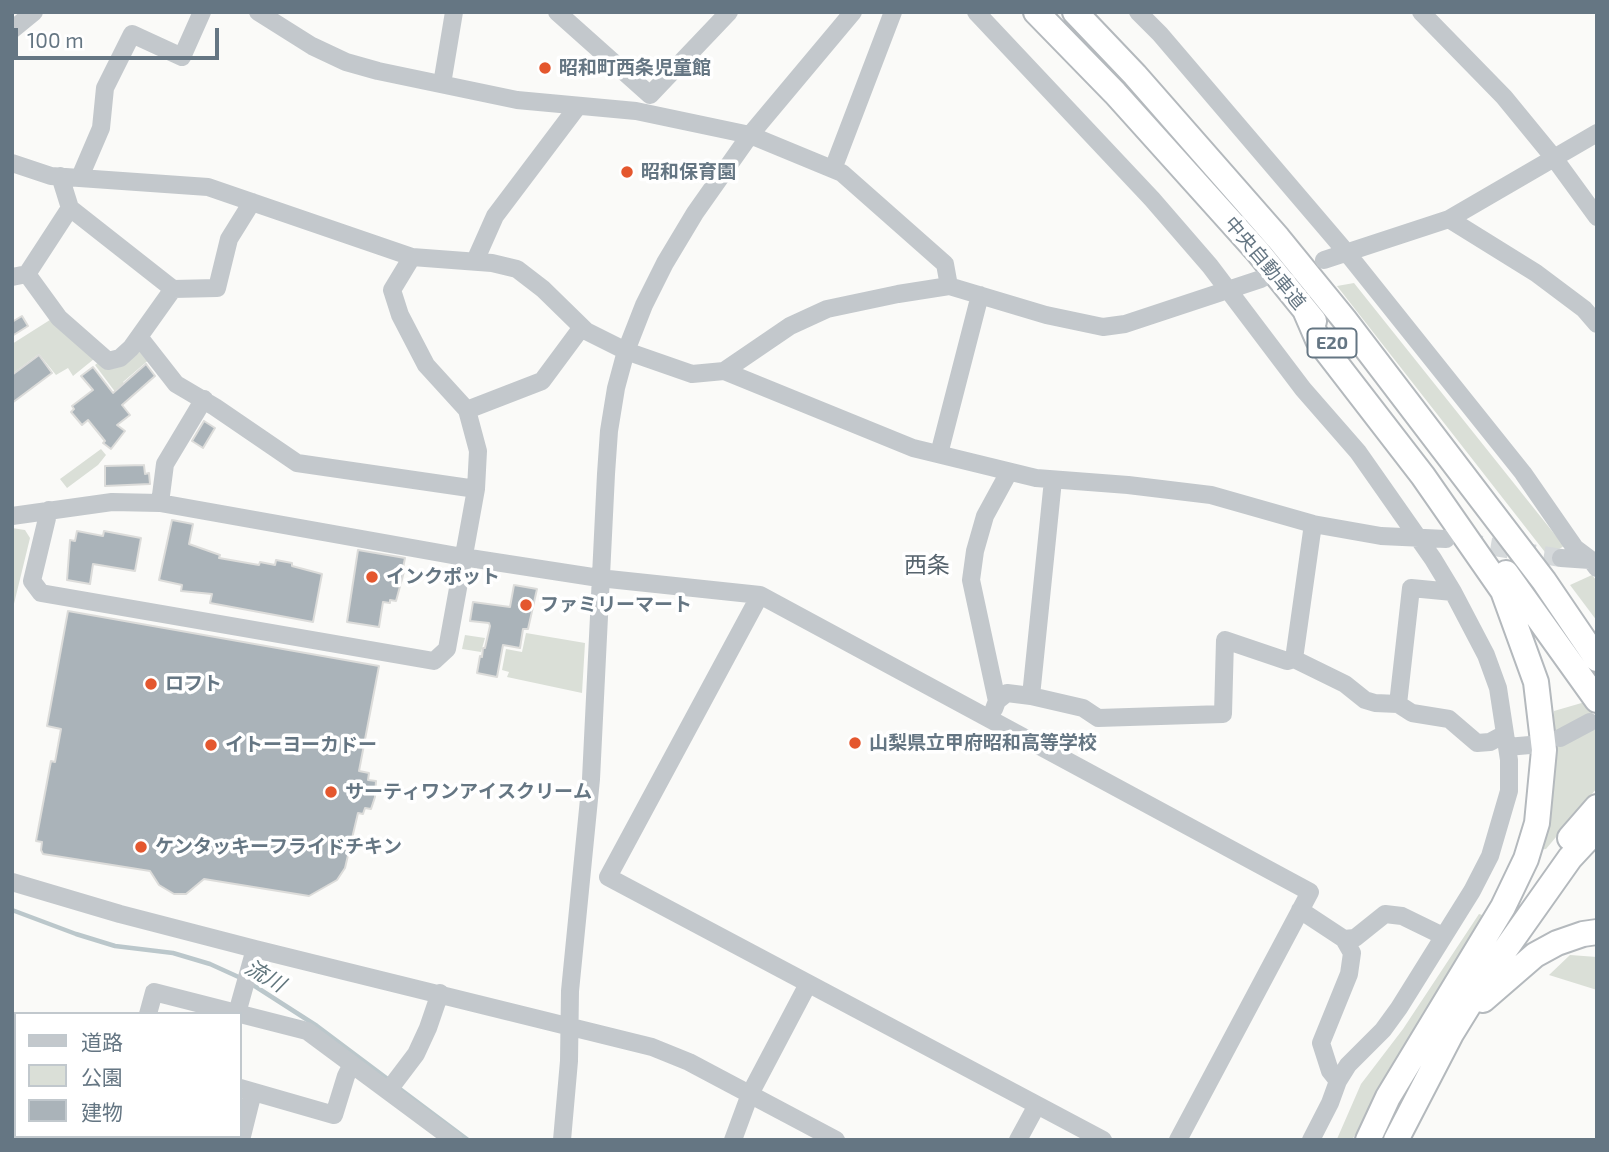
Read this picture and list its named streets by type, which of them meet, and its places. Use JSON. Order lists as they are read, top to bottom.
{
  "streets": {
    "highway": ["中央自動車道", "E20"]
  },
  "districts": ["西条"],
  "water": ["流川"],
  "places": [
    "昭和町西条児童館",
    "昭和保育園",
    "インクポット",
    "ファミリーマート",
    "ロフト",
    "山梨県立甲府昭和高等学校",
    "イトーヨーカドー",
    "サーティワンアイスクリーム",
    "ケンタッキーフライドチキン"
  ],
  "legend": ["道路", "公園", "建物"],
  "scale_bar": "100 m"
}
